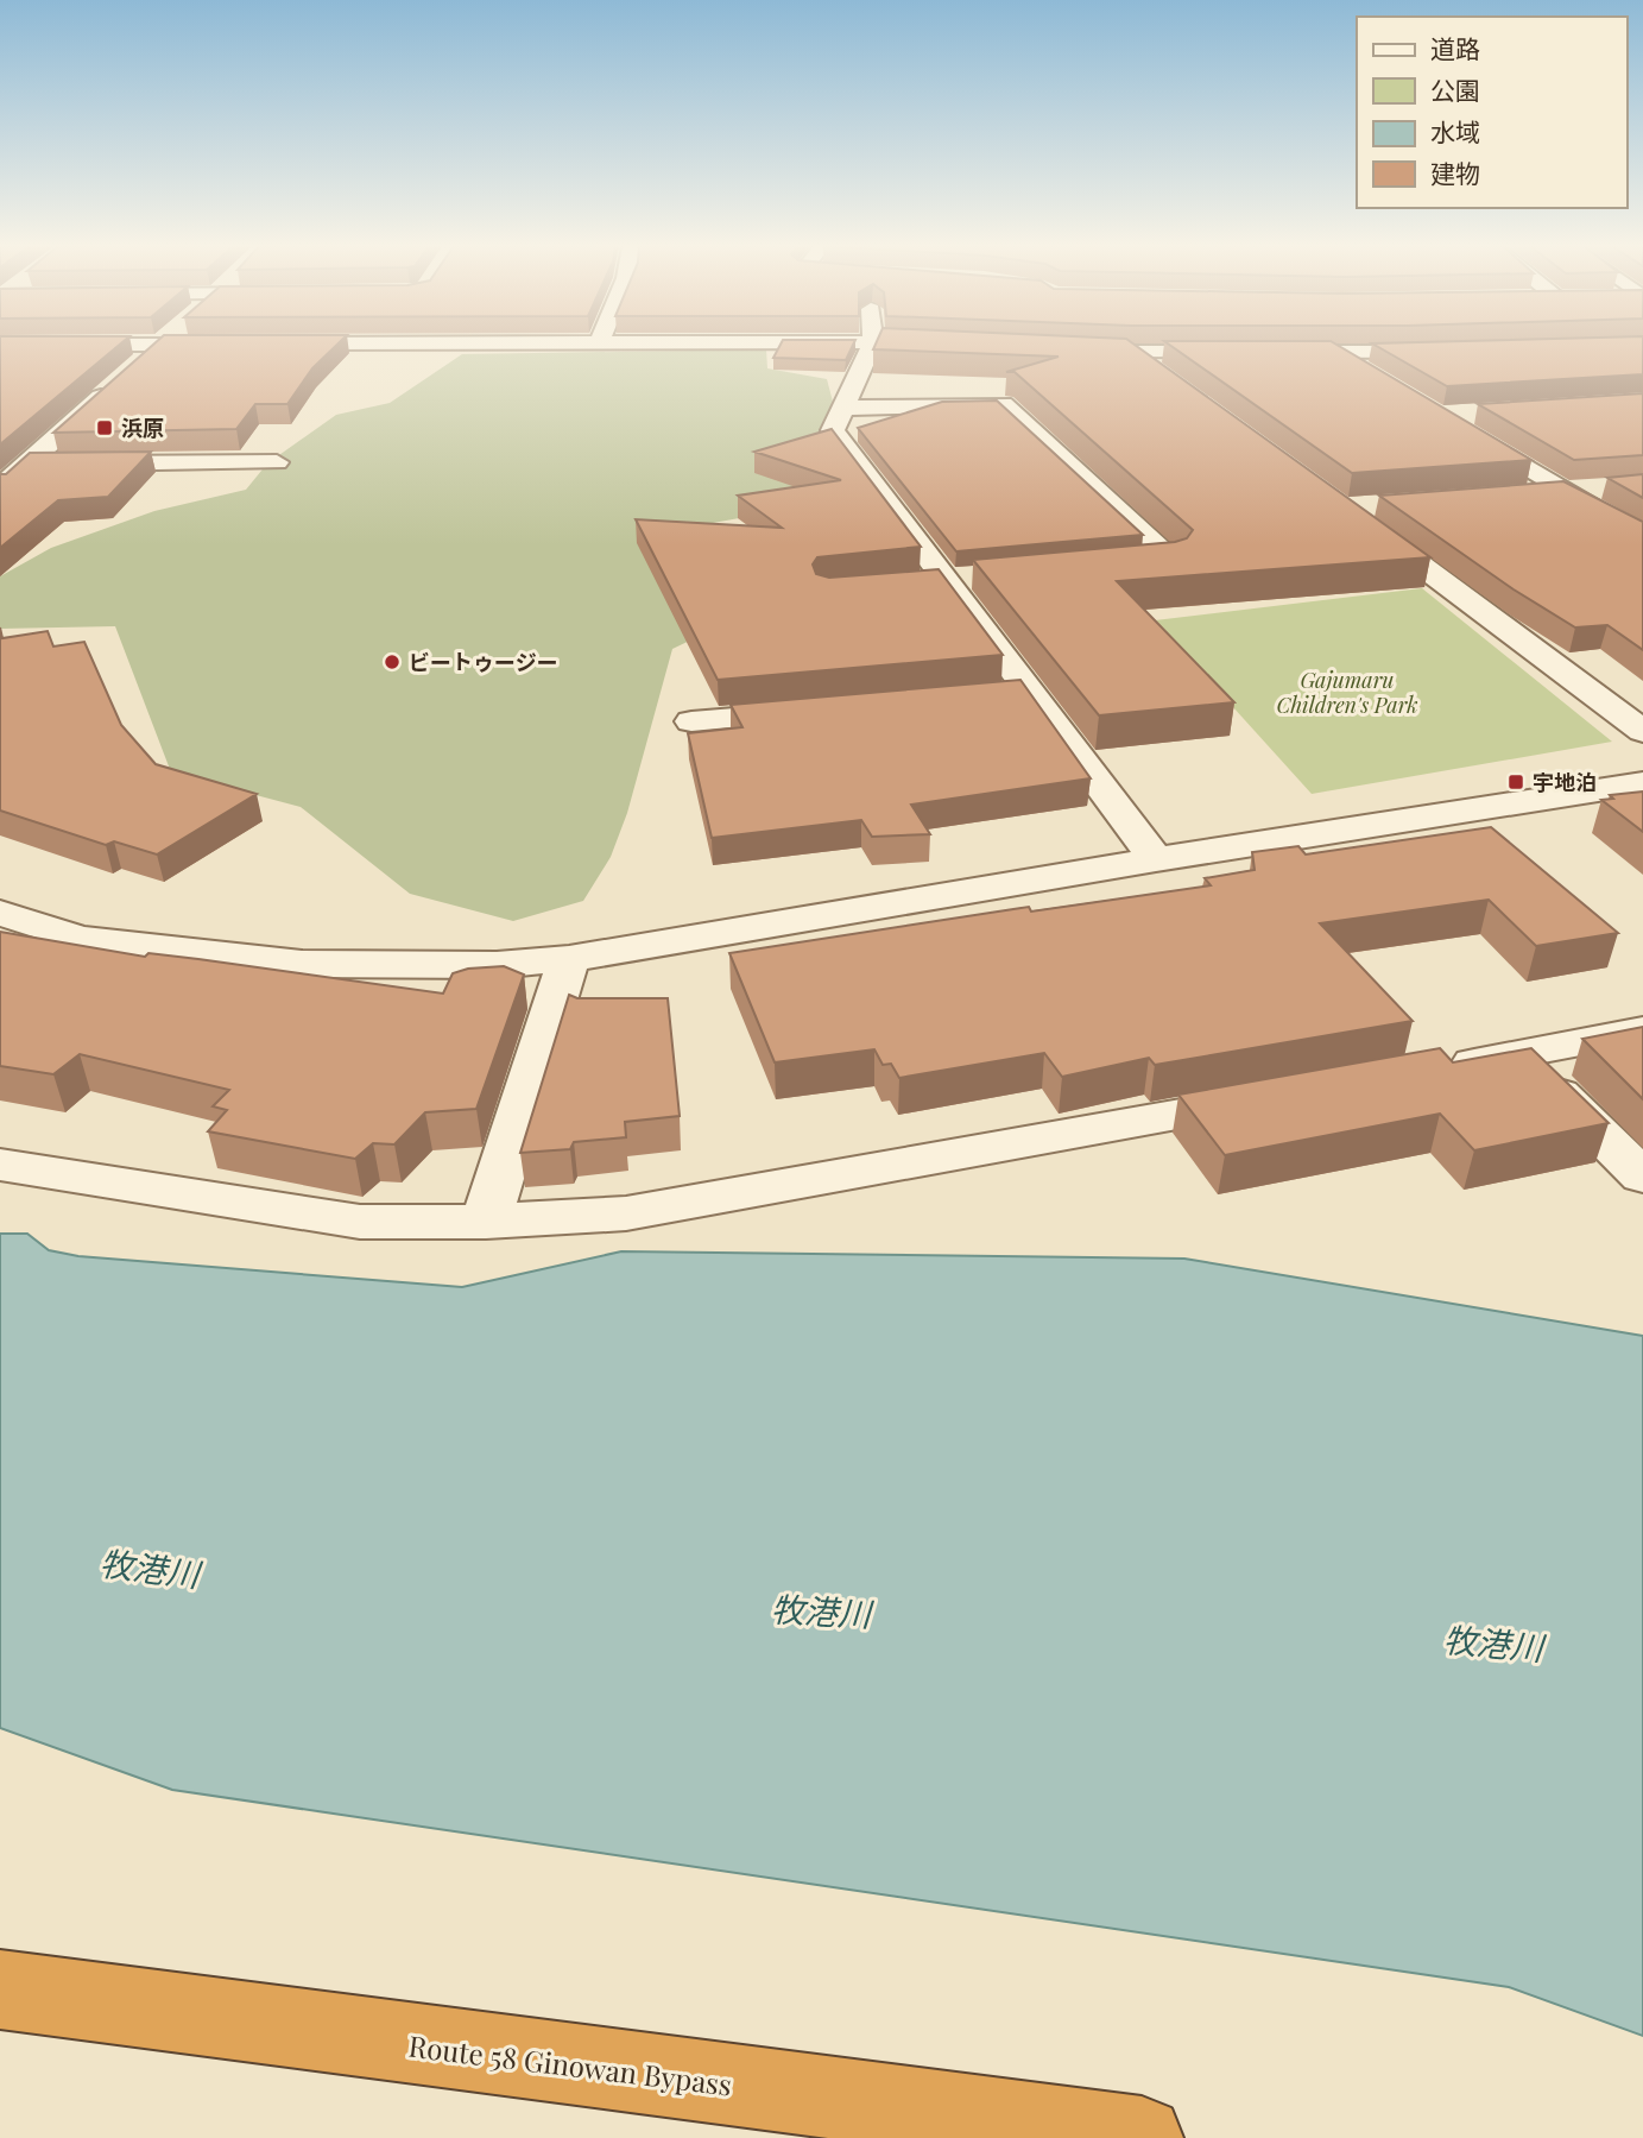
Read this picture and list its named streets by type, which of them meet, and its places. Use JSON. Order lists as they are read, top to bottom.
{
  "streets": {
    "highway": ["Route 58 Ginowan Bypass"]
  },
  "water": ["牧港川"],
  "parks": ["Gajumaru Children's Park"],
  "places": {
    "transit": ["浜原", "宇地泊"],
    "other": ["ビートゥージー"]
  },
  "legend": [
    "道路",
    "公園",
    "水域",
    "建物"
  ]
}
